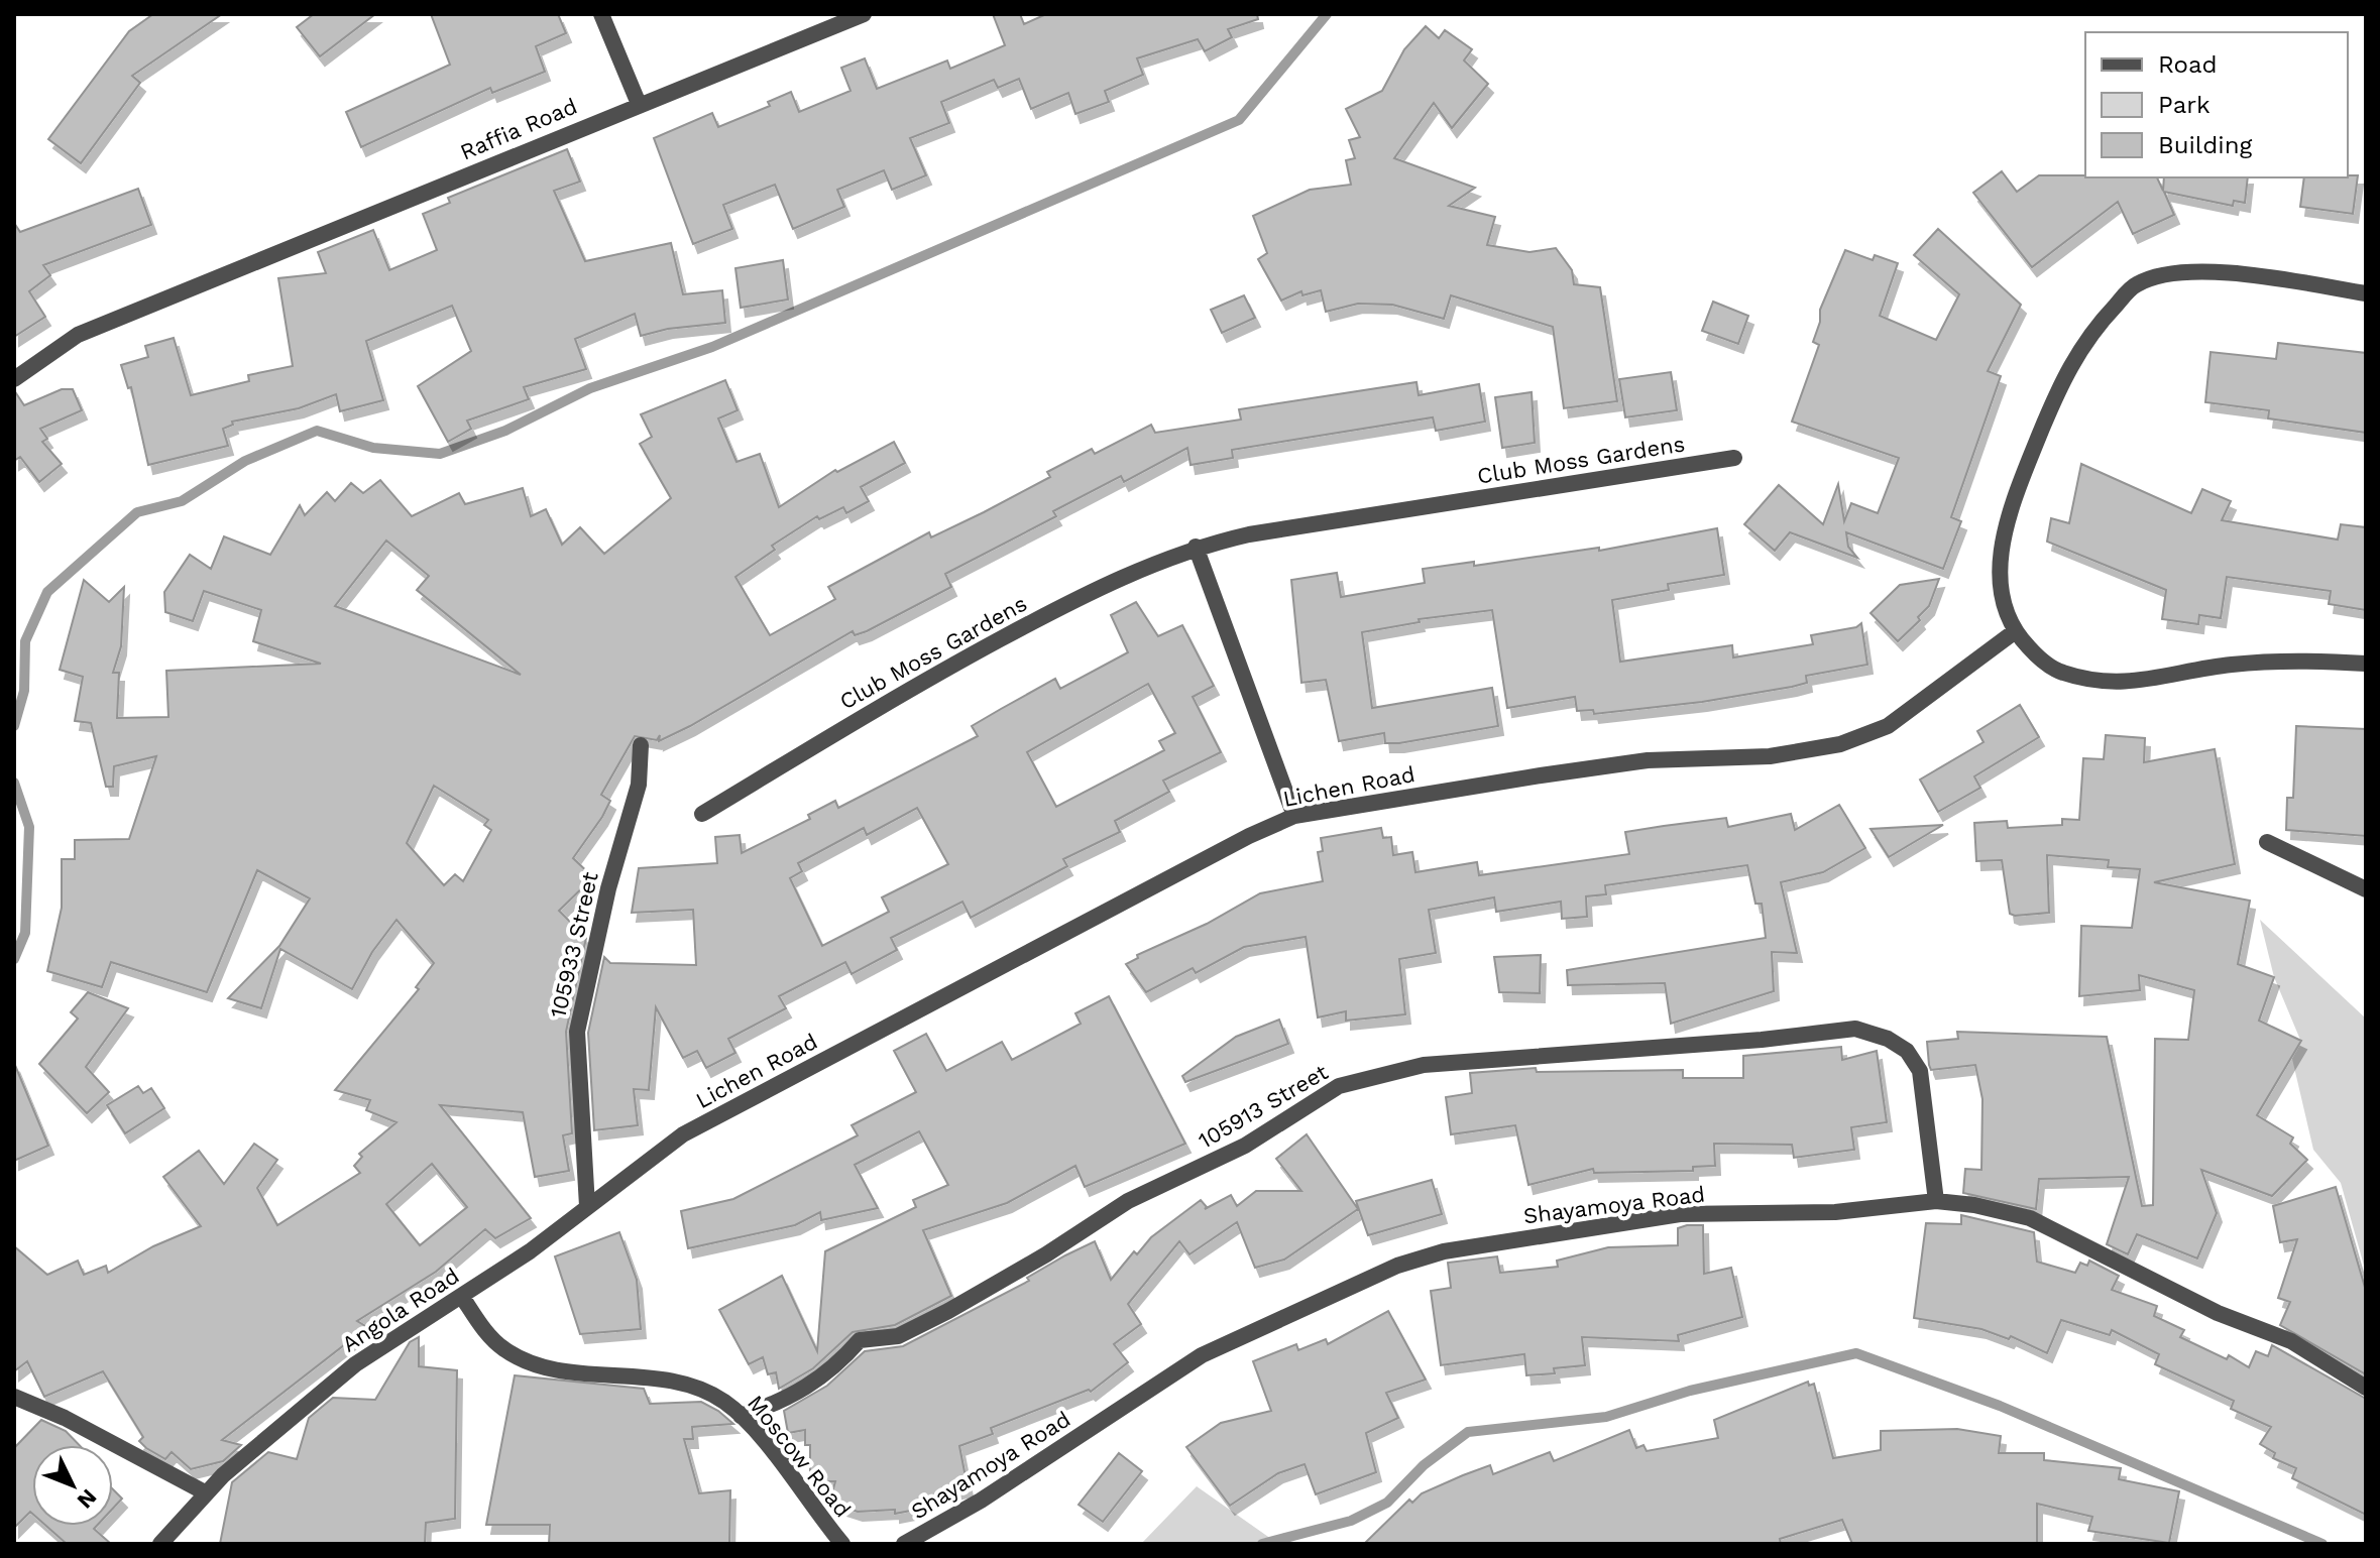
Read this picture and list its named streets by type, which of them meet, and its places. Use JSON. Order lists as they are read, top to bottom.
{
  "streets": {
    "street": [
      "Raffia Road",
      "Club Moss Gardens",
      "Lichen Road",
      "105933 Street",
      "105913 Street",
      "Shayamoya Road",
      "Angola Road",
      "Moscow Road"
    ]
  },
  "crossings": [
    ["Lichen Road", "Angola Road"],
    ["105933 Street", "Angola Road"],
    ["105913 Street", "Shayamoya Road"],
    ["105913 Street", "Moscow Road"],
    ["Angola Road", "Moscow Road"]
  ],
  "legend": ["Road", "Park", "Building"],
  "north": "bottom right"
}
